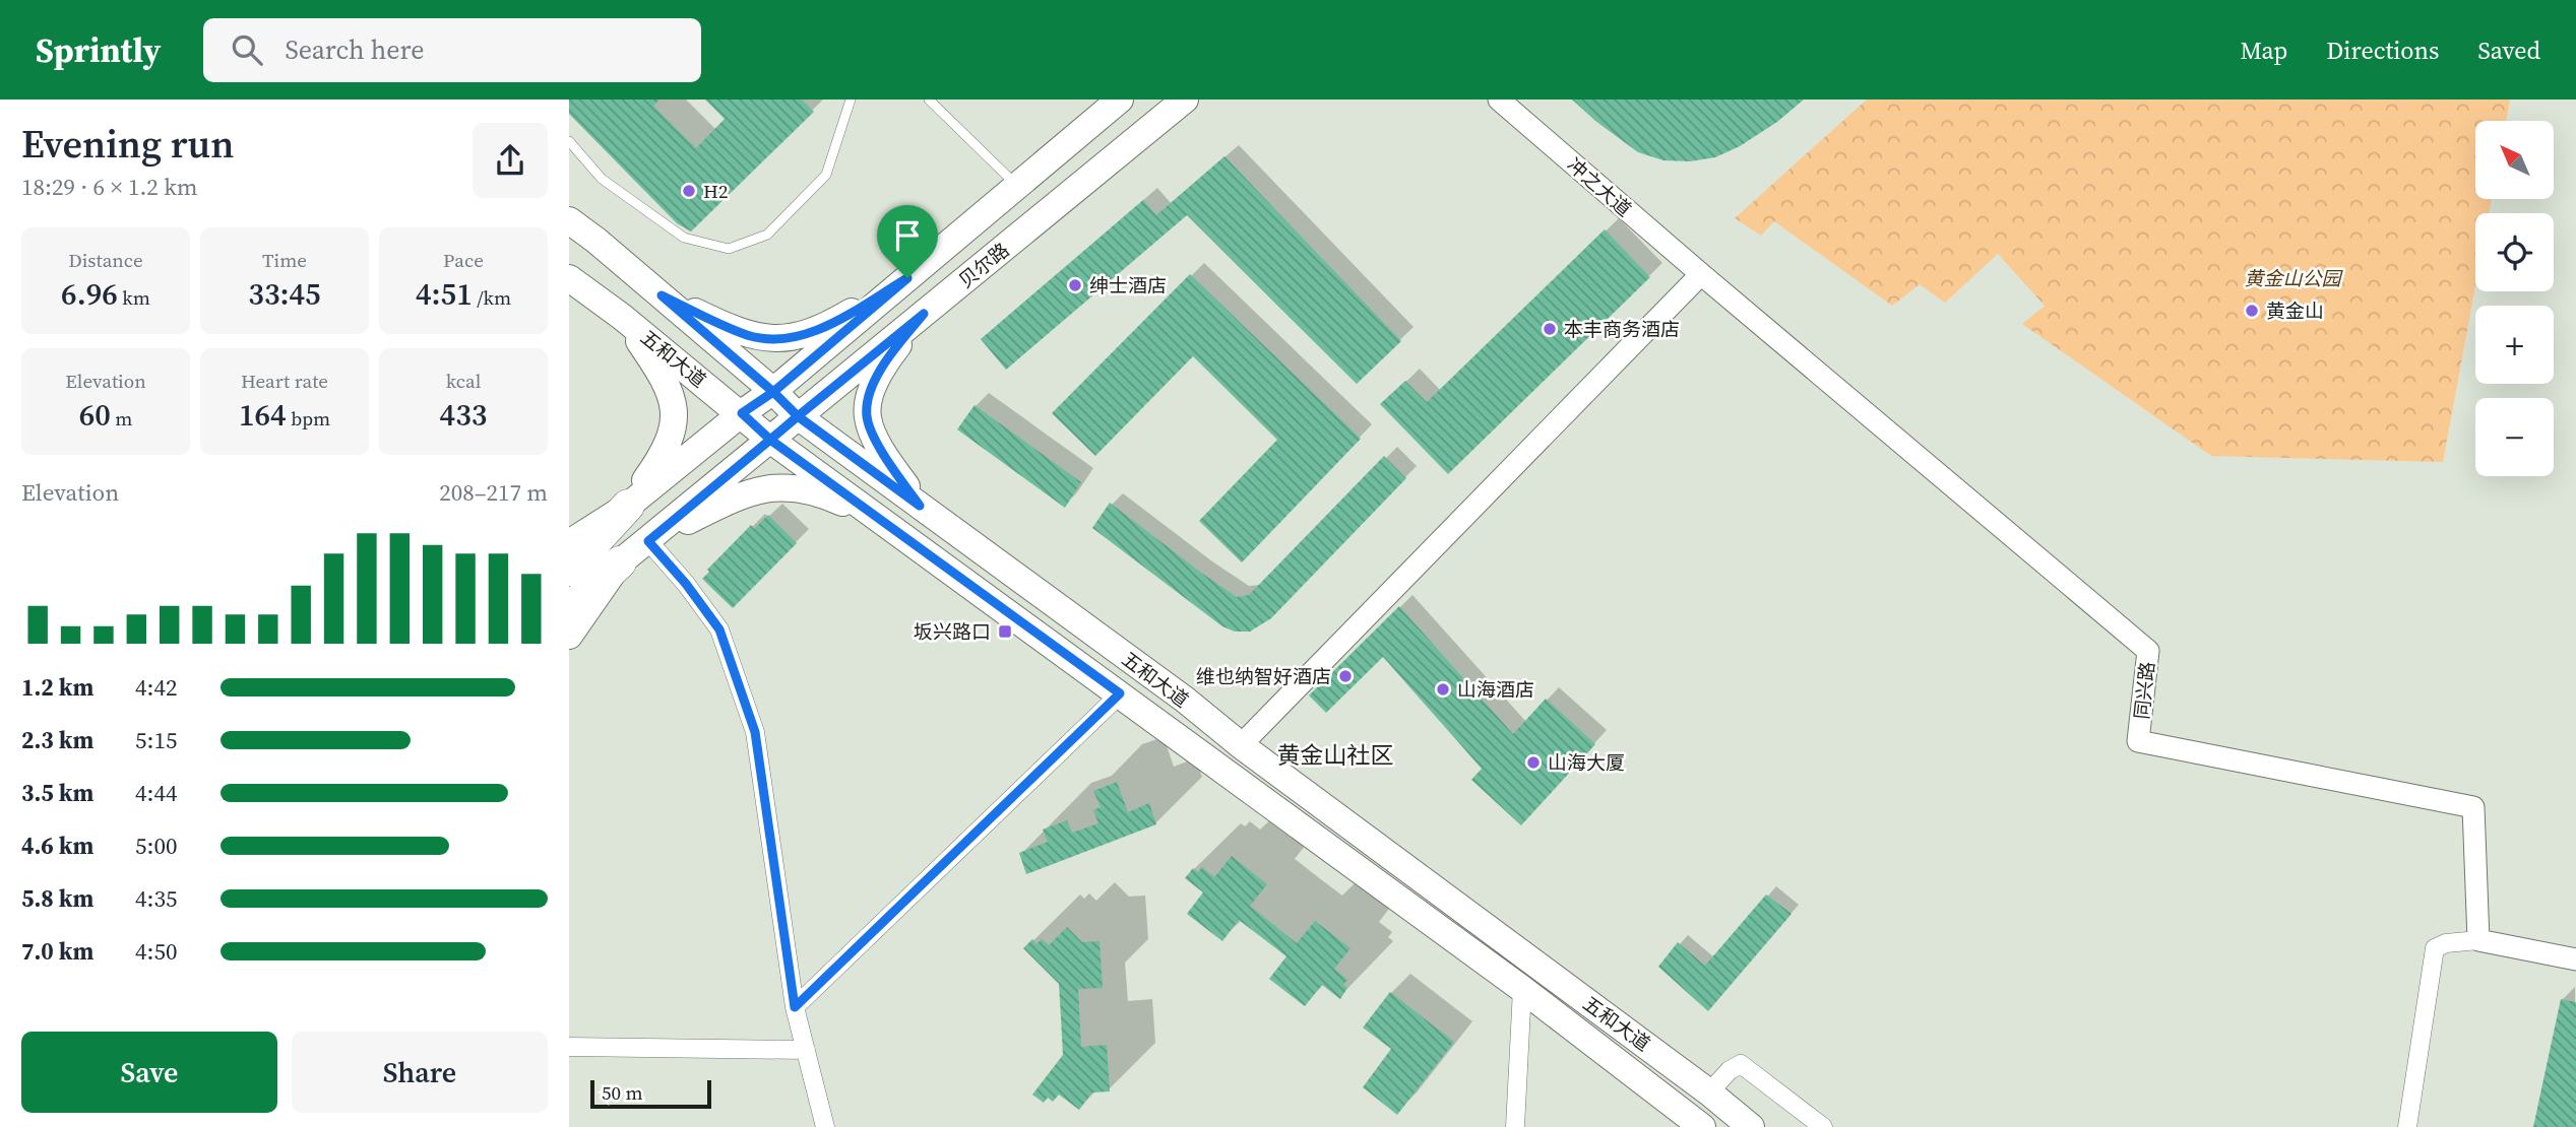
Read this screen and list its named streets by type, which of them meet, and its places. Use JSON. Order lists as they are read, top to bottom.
{
  "streets": {
    "main road": ["贝尔路", "五和大道"],
    "street": ["冲之大道", "同兴路"]
  },
  "crossings": [
    ["冲之大道", "同兴路"],
    ["贝尔路", "五和大道"]
  ],
  "districts": ["黄金山社区"],
  "parks": ["黄金山公园"],
  "places": {
    "other": [
      "H2",
      "绅士酒店",
      "黄金山",
      "本丰商务酒店",
      "维也纳智好酒店",
      "山海酒店",
      "山海大厦"
    ],
    "transit": ["坂兴路口"]
  },
  "scale_bar": "50 m",
  "north": "top left",
  "page": {
    "header": "Sprintly",
    "search": "Search here",
    "nav": ["Map", "Directions", "Saved"],
    "heading": ["Evening run", "18:29 · 6 × 1.2 km"],
    "map_buttons": ["+", "−"],
    "stats": [
      ["Distance", "6.96 km"],
      ["Time", "33:45"],
      ["Pace", "4:51 /km"],
      ["Elevation", "60 m"],
      ["Heart rate", "164 bpm"],
      ["kcal", "433"]
    ],
    "chart": ["Elevation", "208–217 m"],
    "list": [
      {
        "name": "1.2 km",
        "note": "4:42"
      },
      {
        "name": "2.3 km",
        "note": "5:15"
      },
      {
        "name": "3.5 km",
        "note": "4:44"
      },
      {
        "name": "4.6 km",
        "note": "5:00"
      },
      {
        "name": "5.8 km",
        "note": "4:35"
      },
      {
        "name": "7.0 km",
        "note": "4:50"
      }
    ],
    "buttons": ["Save", "Share"],
    "scale": "50 m"
  }
}
